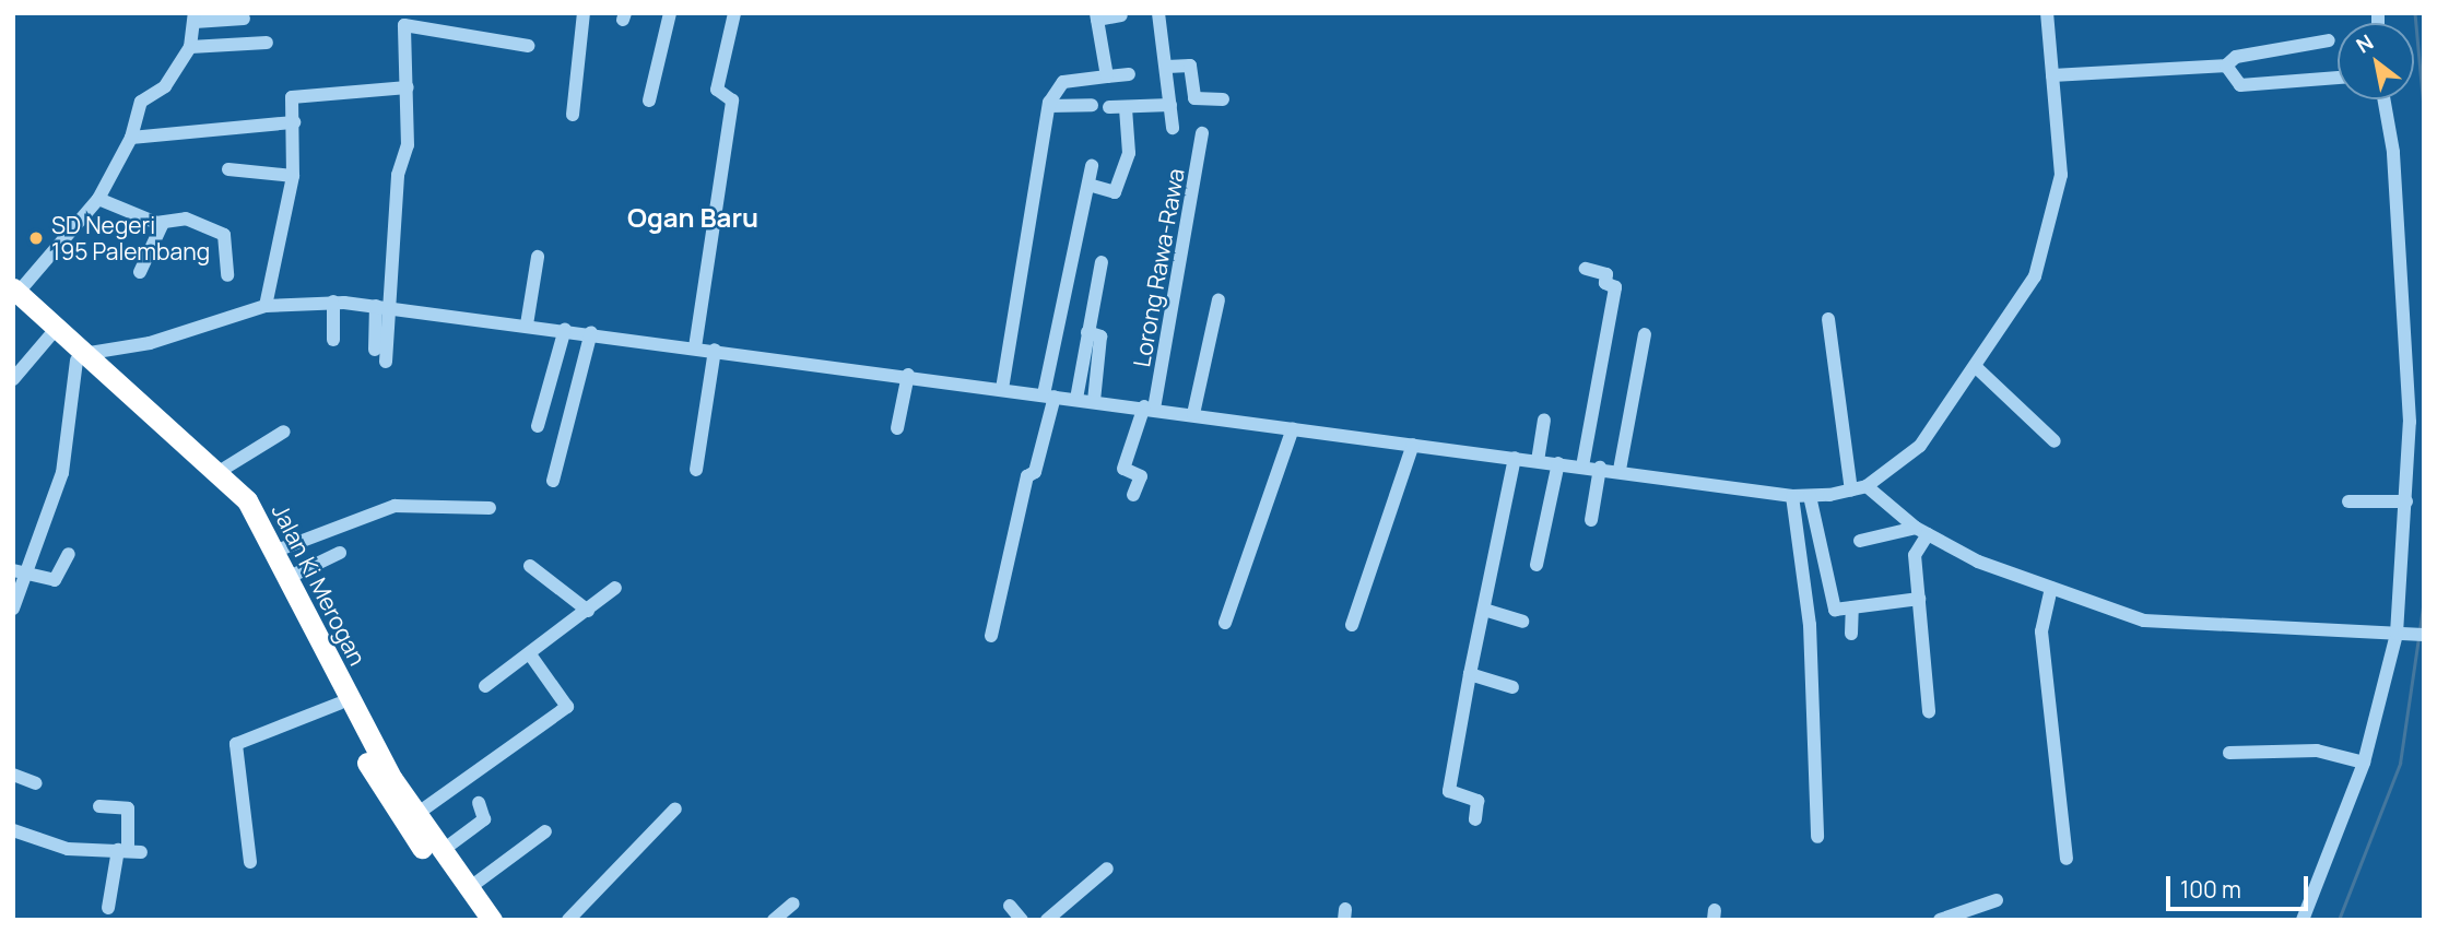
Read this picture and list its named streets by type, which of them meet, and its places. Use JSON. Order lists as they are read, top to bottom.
{
  "streets": {
    "highway": ["Jalan Ki Merogan"],
    "street": ["Lorong Rawa-Rawa"]
  },
  "districts": ["Ogan Baru"],
  "places": ["SD Negeri 195 Palembang"],
  "scale_bar": "100 m",
  "north": "top left"
}
